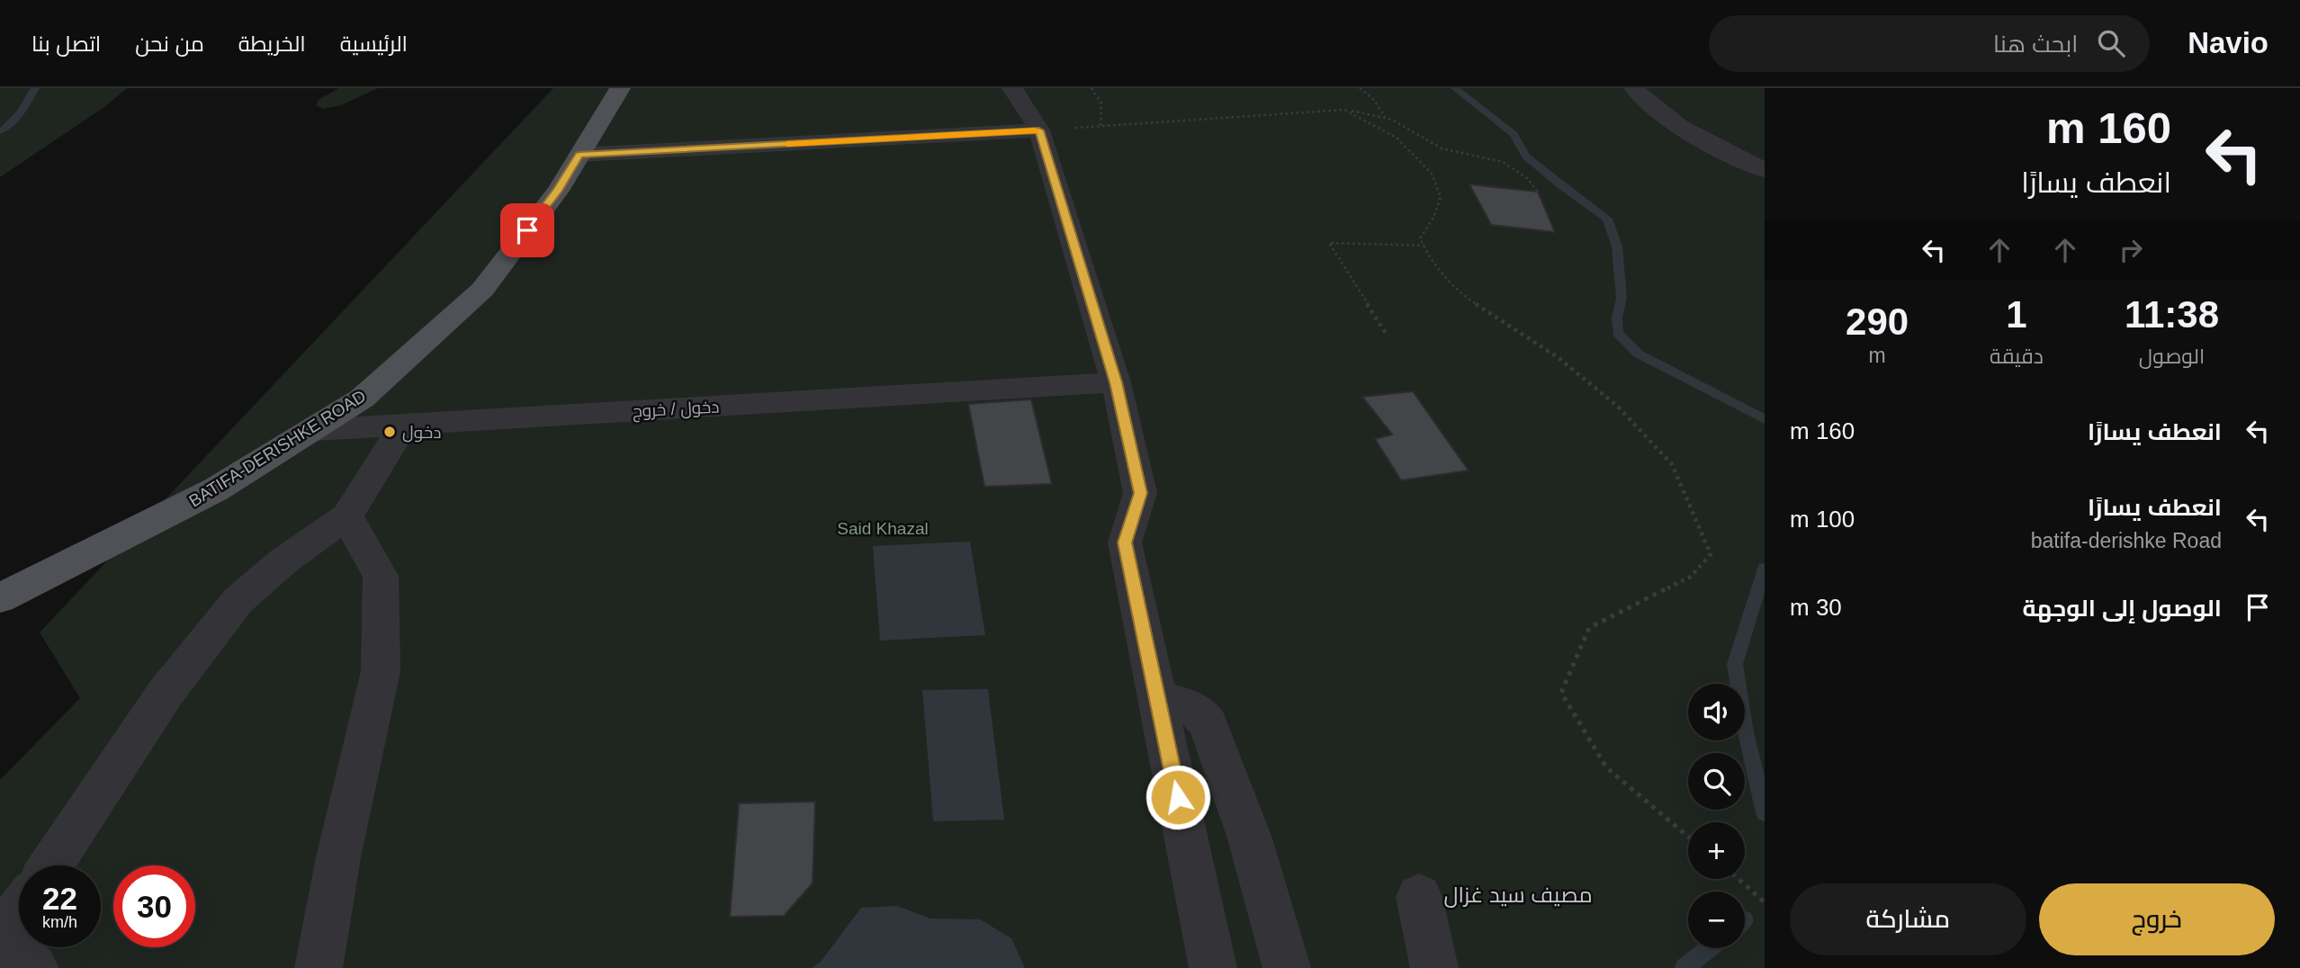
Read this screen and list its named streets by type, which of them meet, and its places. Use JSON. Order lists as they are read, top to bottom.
{
  "streets": {
    "main road": ["BATIFA-DERISHKE ROAD"],
    "street": ["دخول / خروج"]
  },
  "crossings": [
    ["دخول / خروج", "BATIFA-DERISHKE ROAD"]
  ],
  "districts": ["مصيف سيد غزال"],
  "parks": ["Said Khazal"],
  "places": ["دخول"],
  "page": {
    "header": "Navio",
    "search": "ابحث هنا",
    "nav": [
      "الرئيسية",
      "الخريطة",
      "من نحن",
      "اتصل بنا"
    ],
    "turn": ["160 m", "انعطف يسارًا"],
    "eta": [
      "11:38",
      "الوصول",
      "1",
      "دقيقة",
      "290",
      "m"
    ],
    "list": [
      {
        "name": "انعطف يسارًا",
        "value": "160 m"
      },
      {
        "name": "انعطف يسارًا",
        "note": "batifa-derishke Road",
        "value": "100 m"
      },
      {
        "name": "الوصول إلى الوجهة",
        "value": "30 m"
      }
    ],
    "map_buttons": ["+", "−"],
    "speed": "22 km/h",
    "limit": "30",
    "buttons": ["خروج", "مشاركة"]
  }
}
